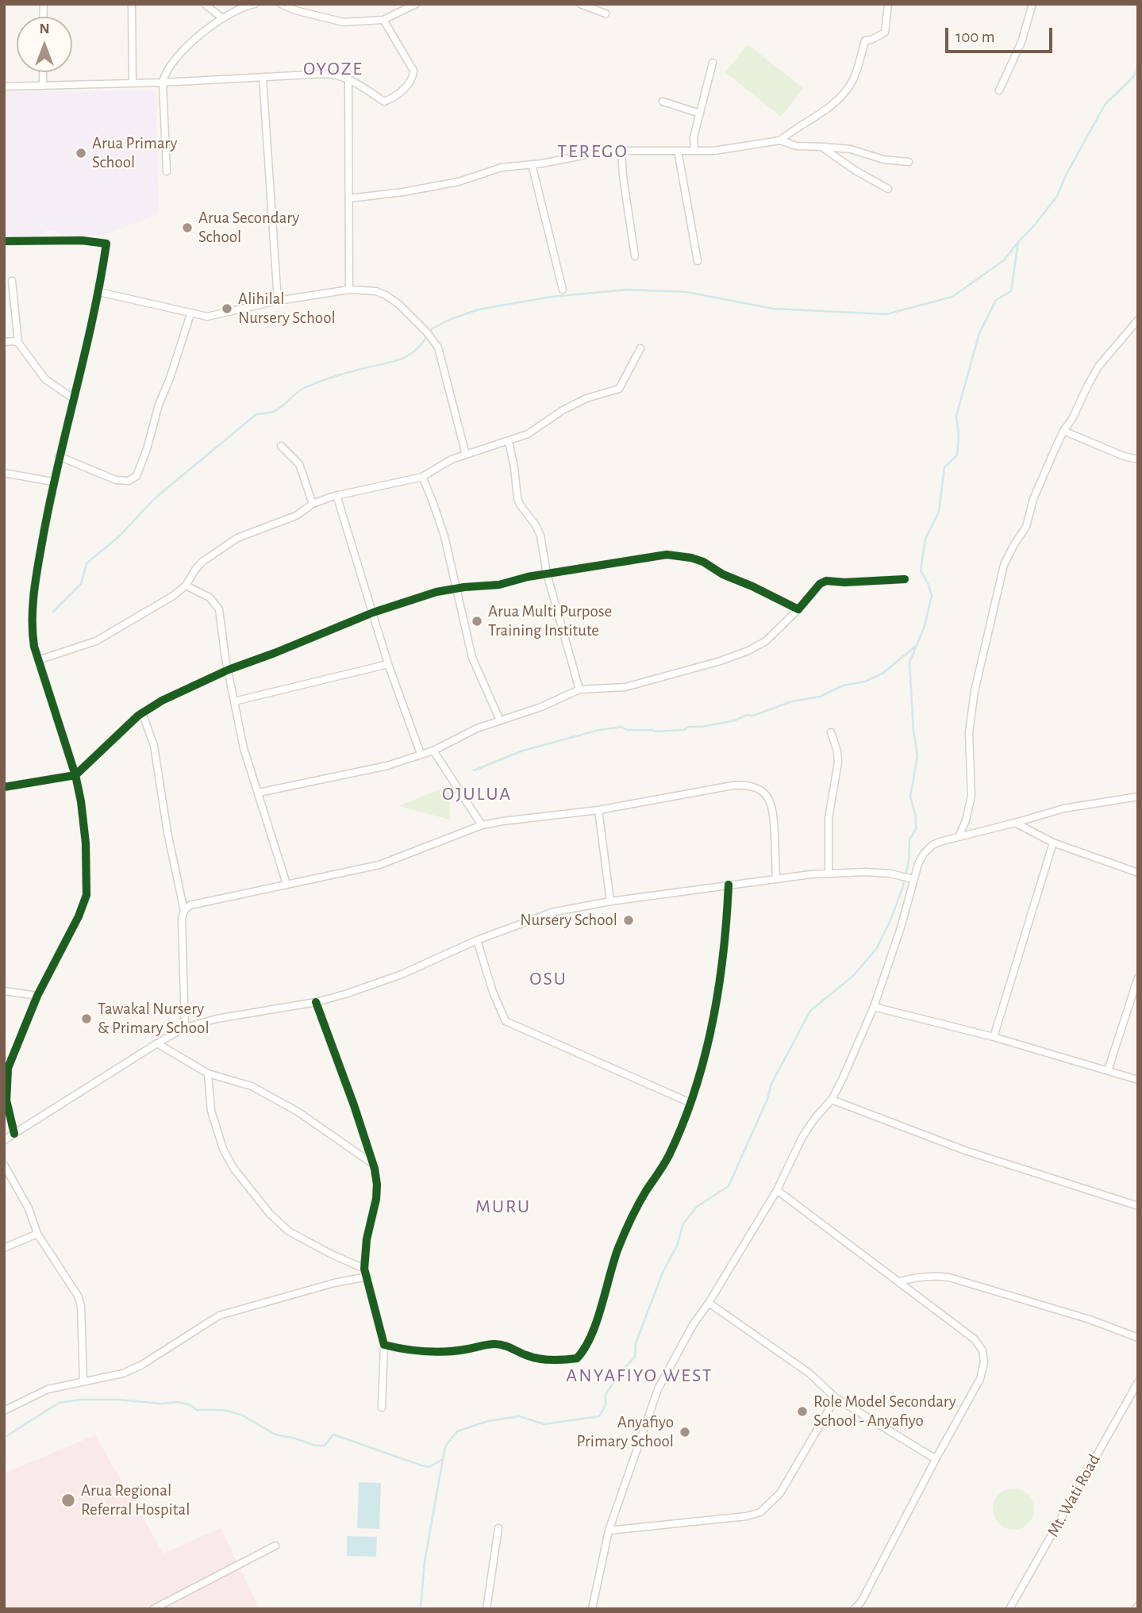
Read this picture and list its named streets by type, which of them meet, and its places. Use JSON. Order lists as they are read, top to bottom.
{
  "streets": {
    "street": ["Mt. Wati Road"]
  },
  "districts": [
    "OYOZE",
    "TEREGO",
    "OJULUA",
    "OSU",
    "MURU",
    "ANYAFIYO WEST"
  ],
  "places": [
    "Arua Primary School",
    "Arua Secondary School",
    "Alihilal Nursery School",
    "Arua Multi Purpose Training Institute",
    "Nursery School",
    "Tawakal Nursery & Primary School",
    "Role Model Secondary School - Anyafiyo",
    "Anyafiyo Primary School",
    "Arua Regional Referral Hospital"
  ],
  "scale_bar": "100 m",
  "north": "top"
}
